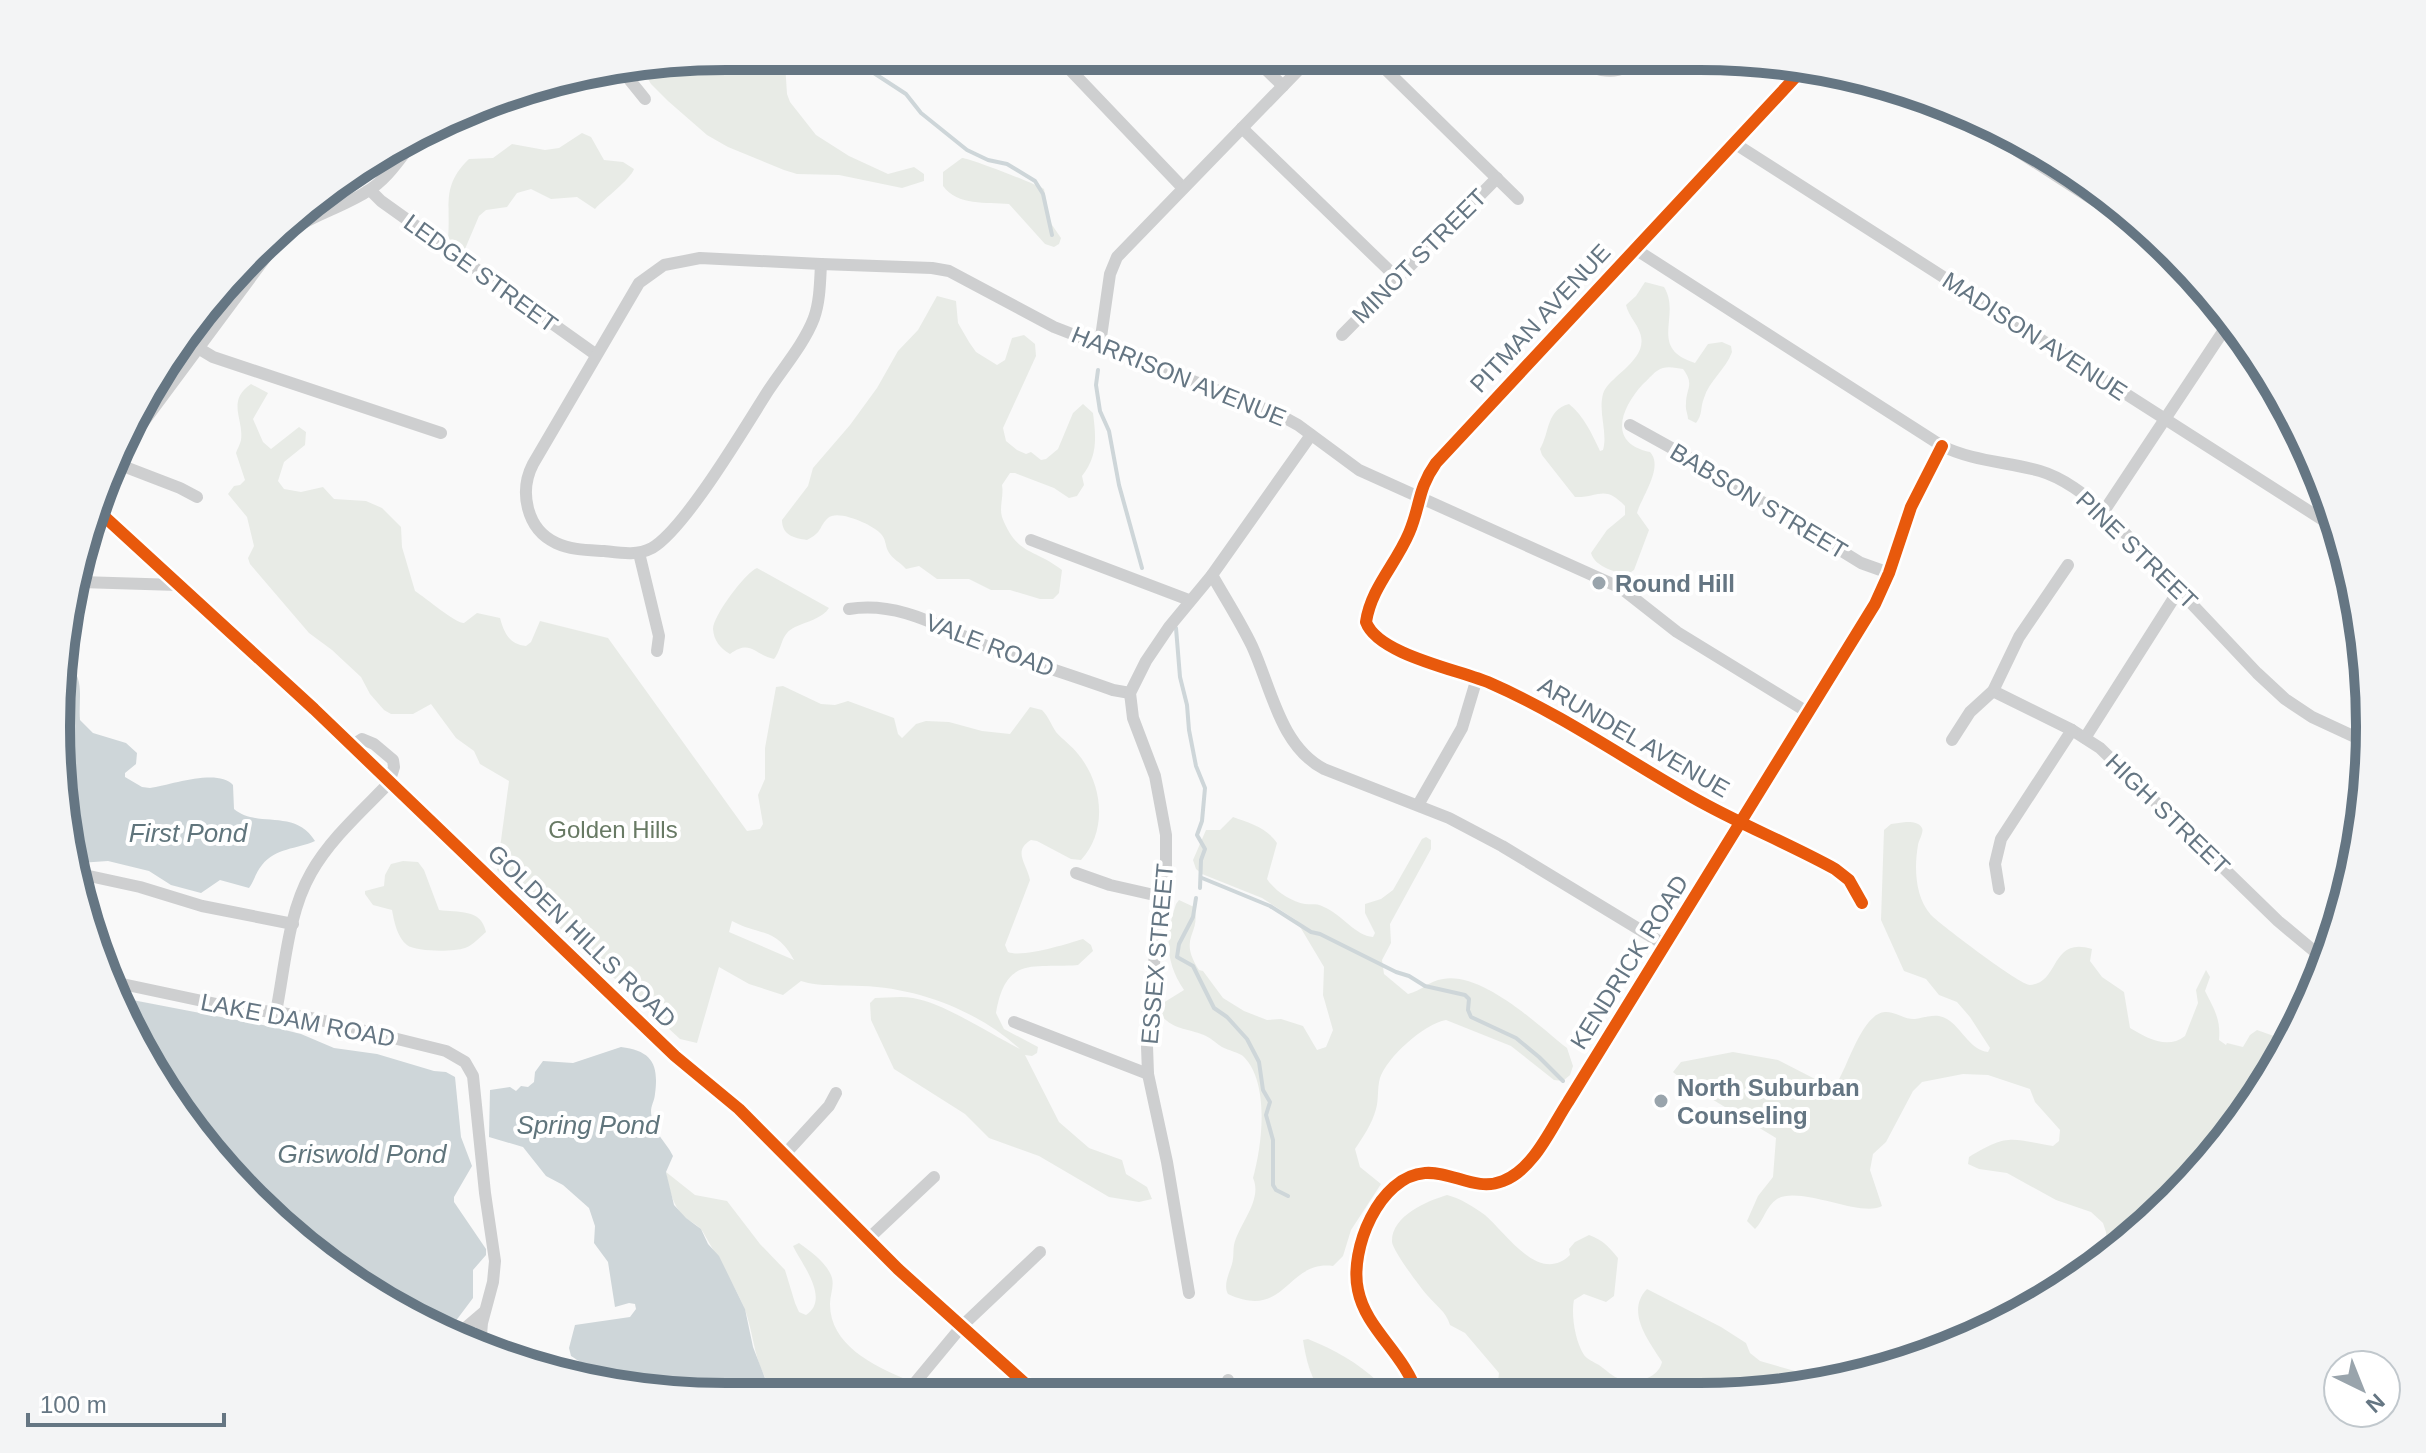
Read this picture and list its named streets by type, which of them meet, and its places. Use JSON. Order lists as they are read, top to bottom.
{
  "streets": {
    "street": [
      "MINOT STREET",
      "LEDGE STREET",
      "PITMAN AVENUE",
      "MADISON AVENUE",
      "HARRISON AVENUE",
      "BABSON STREET",
      "PINE STREET",
      "VALE ROAD",
      "ARUNDEL AVENUE",
      "HIGH STREET",
      "GOLDEN HILLS ROAD",
      "ESSEX STREET",
      "KENDRICK ROAD",
      "LAKE DAM ROAD"
    ]
  },
  "crossings": [
    ["LEDGE STREET", "HARRISON AVENUE"],
    ["PITMAN AVENUE", "MADISON AVENUE"],
    ["PITMAN AVENUE", "HARRISON AVENUE"],
    ["PITMAN AVENUE", "PINE STREET"],
    ["PITMAN AVENUE", "ARUNDEL AVENUE"],
    ["HARRISON AVENUE", "KENDRICK ROAD"],
    ["BABSON STREET", "KENDRICK ROAD"],
    ["PINE STREET", "KENDRICK ROAD"],
    ["VALE ROAD", "ESSEX STREET"],
    ["ARUNDEL AVENUE", "KENDRICK ROAD"]
  ],
  "water": ["First Pond", "Spring Pond", "Griswold Pond"],
  "parks": ["Golden Hills"],
  "places": ["Round Hill", "North Suburban Counseling"],
  "scale_bar": "100 m",
  "north": "bottom right"
}
